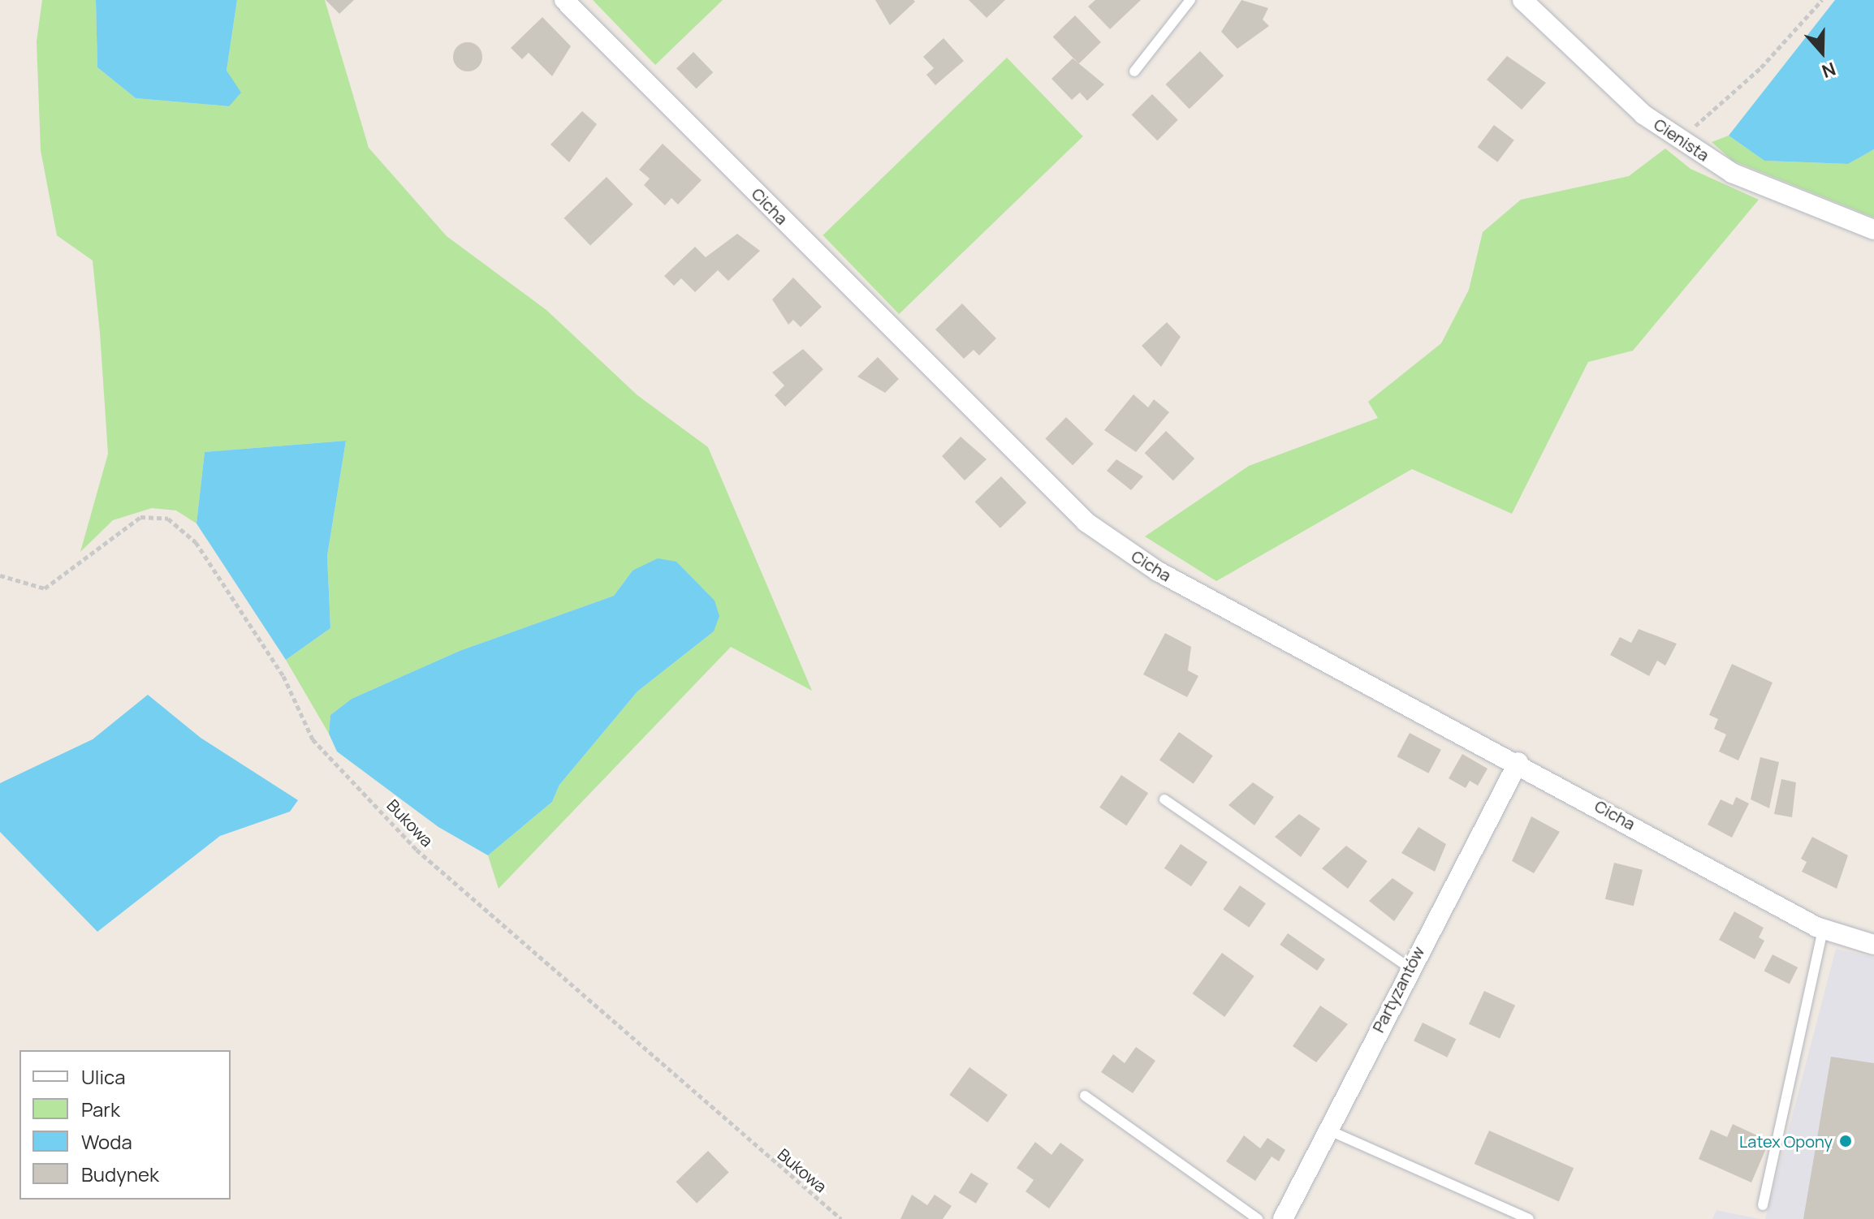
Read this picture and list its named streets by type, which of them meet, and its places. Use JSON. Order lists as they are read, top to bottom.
{
  "streets": {
    "street": ["Cienista", "Cicha", "Partyzantów"],
    "path": ["Bukowa"]
  },
  "crossings": [
    ["Cicha", "Partyzantów"]
  ],
  "places": ["Latex Opony"],
  "legend": [
    "Ulica",
    "Park",
    "Woda",
    "Budynek"
  ],
  "north": "bottom"
}
